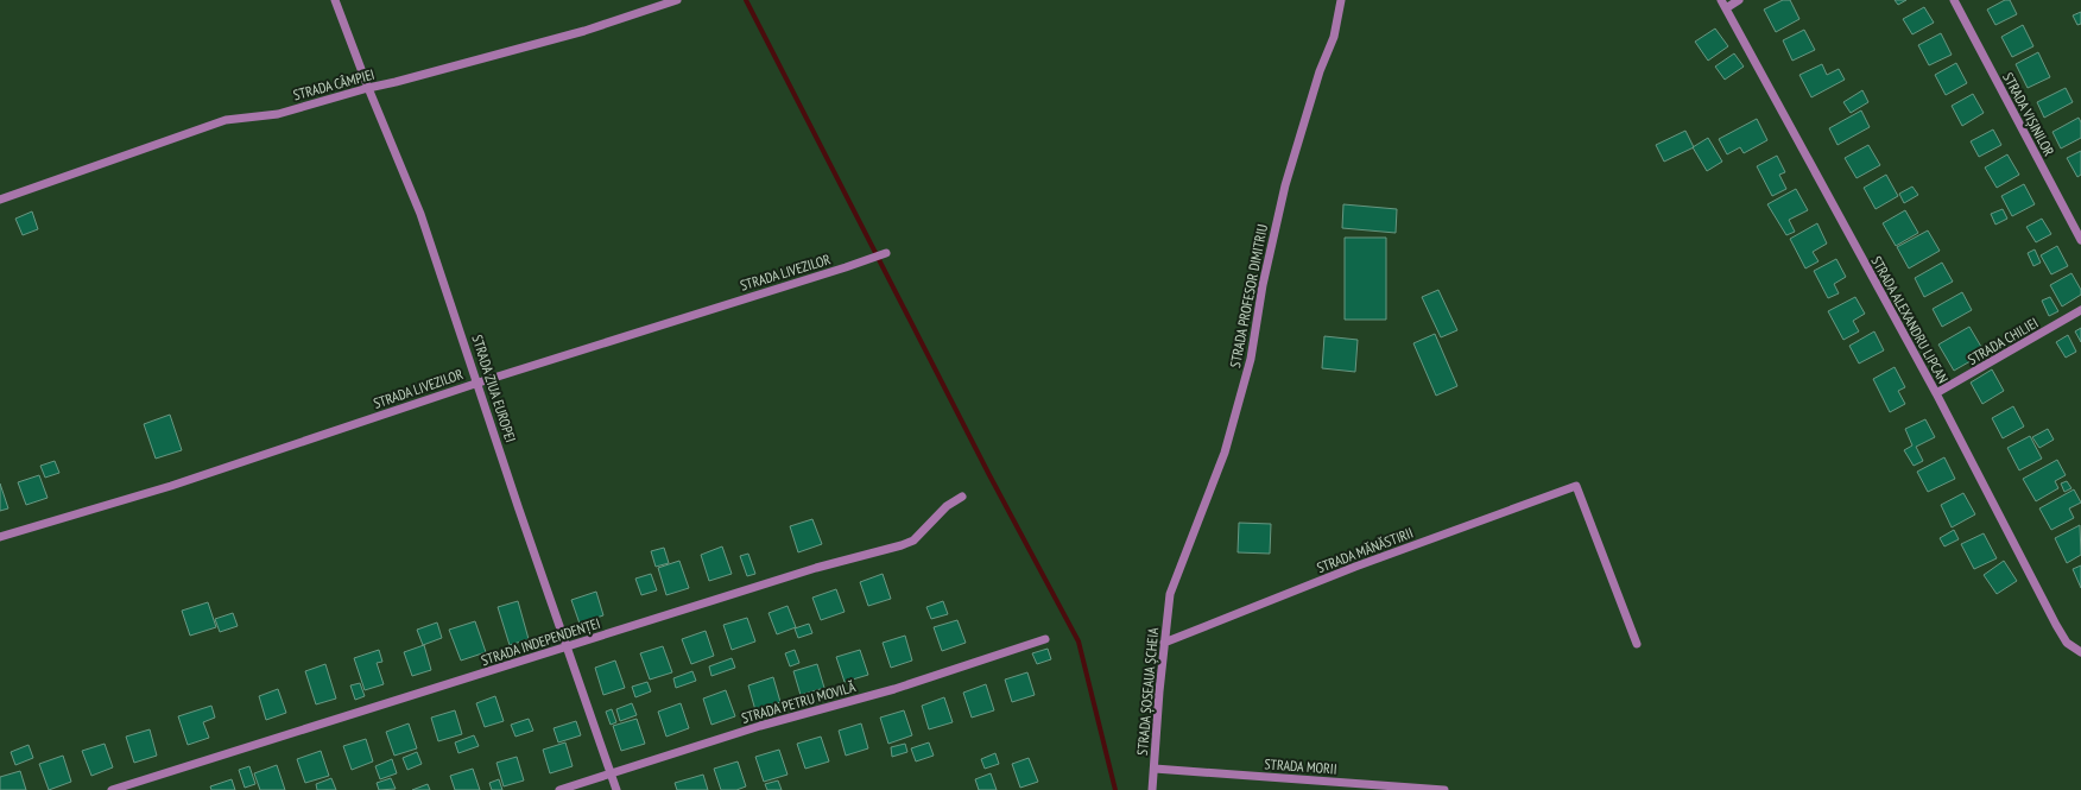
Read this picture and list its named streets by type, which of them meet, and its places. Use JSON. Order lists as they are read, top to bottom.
{
  "streets": {
    "street": [
      "STRADA CÂMPIEI",
      "STRADA VIȘINILOR",
      "STRADA LIVEZILOR",
      "STRADA PROFESOR DIMITRIU",
      "STRADA ALEXANDRU LIPCAN",
      "STRADA CHILIEI",
      "STRADA ZIUA EUROPEI",
      "STRADA MĂNĂSTIRII",
      "STRADA INDEPENDENȚEI",
      "STRADA ȘOSEAUA ȘCHEIA",
      "STRADA PETRU MOVILĂ",
      "STRADA MORII"
    ]
  },
  "crossings": [
    ["STRADA CÂMPIEI", "STRADA ZIUA EUROPEI"],
    ["STRADA LIVEZILOR", "STRADA ZIUA EUROPEI"],
    ["STRADA PROFESOR DIMITRIU", "STRADA ȘOSEAUA ȘCHEIA"],
    ["STRADA ALEXANDRU LIPCAN", "STRADA CHILIEI"],
    ["STRADA ZIUA EUROPEI", "STRADA INDEPENDENȚEI"],
    ["STRADA ZIUA EUROPEI", "STRADA PETRU MOVILĂ"],
    ["STRADA MĂNĂSTIRII", "STRADA ȘOSEAUA ȘCHEIA"],
    ["STRADA ȘOSEAUA ȘCHEIA", "STRADA MORII"]
  ]
}
